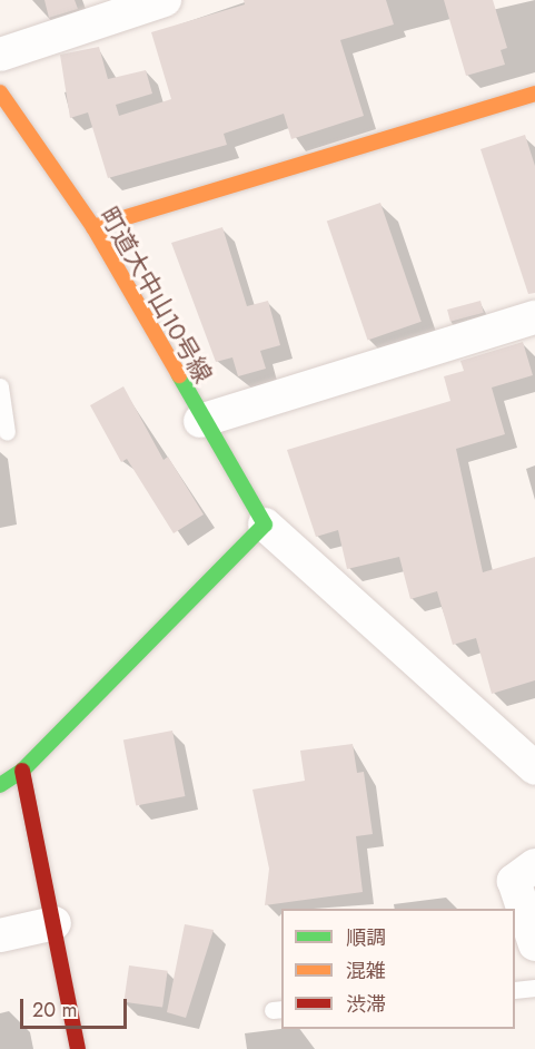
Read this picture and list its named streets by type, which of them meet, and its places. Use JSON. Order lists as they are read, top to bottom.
{
  "streets": {
    "street": ["町道大中山10号線"]
  },
  "legend": ["順調", "混雑", "渋滞"],
  "scale_bar": "20 m"
}
